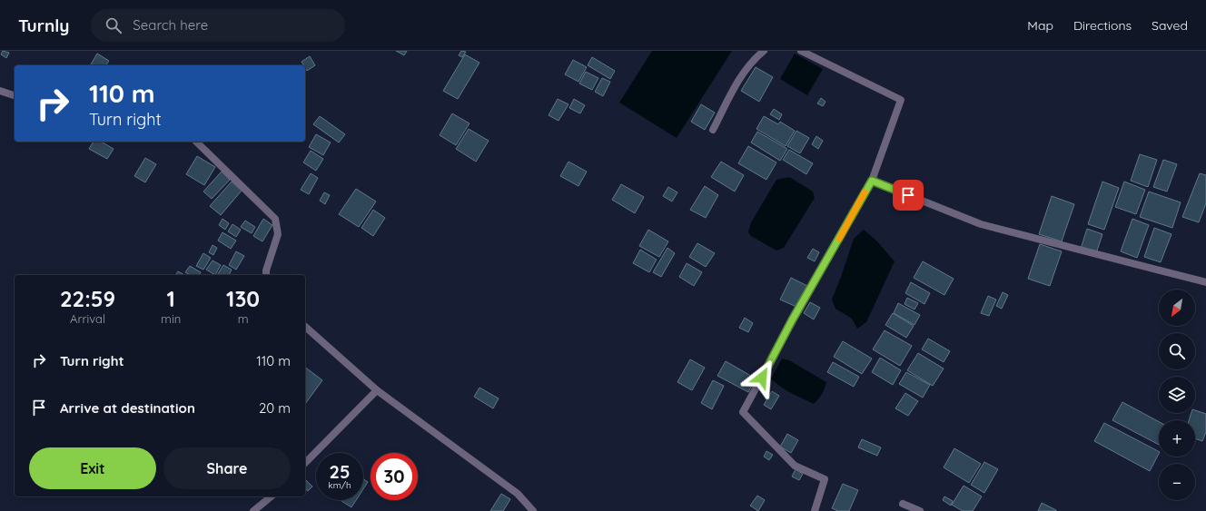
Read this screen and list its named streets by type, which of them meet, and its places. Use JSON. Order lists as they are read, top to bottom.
{
  "north": "bottom left",
  "page": {
    "header": "Turnly",
    "search": "Search here",
    "nav": ["Map", "Directions", "Saved"],
    "turn": ["110 m", "Turn right"],
    "eta": [
      "22:59",
      "Arrival",
      "1",
      "min",
      "130",
      "m"
    ],
    "map_buttons": ["+", "−"],
    "list": [
      {
        "name": "Turn right",
        "value": "110 m"
      },
      {
        "name": "Arrive at destination",
        "value": "20 m"
      }
    ],
    "buttons": ["Exit", "Share"],
    "speed": "25 km/h",
    "limit": "30"
  }
}
